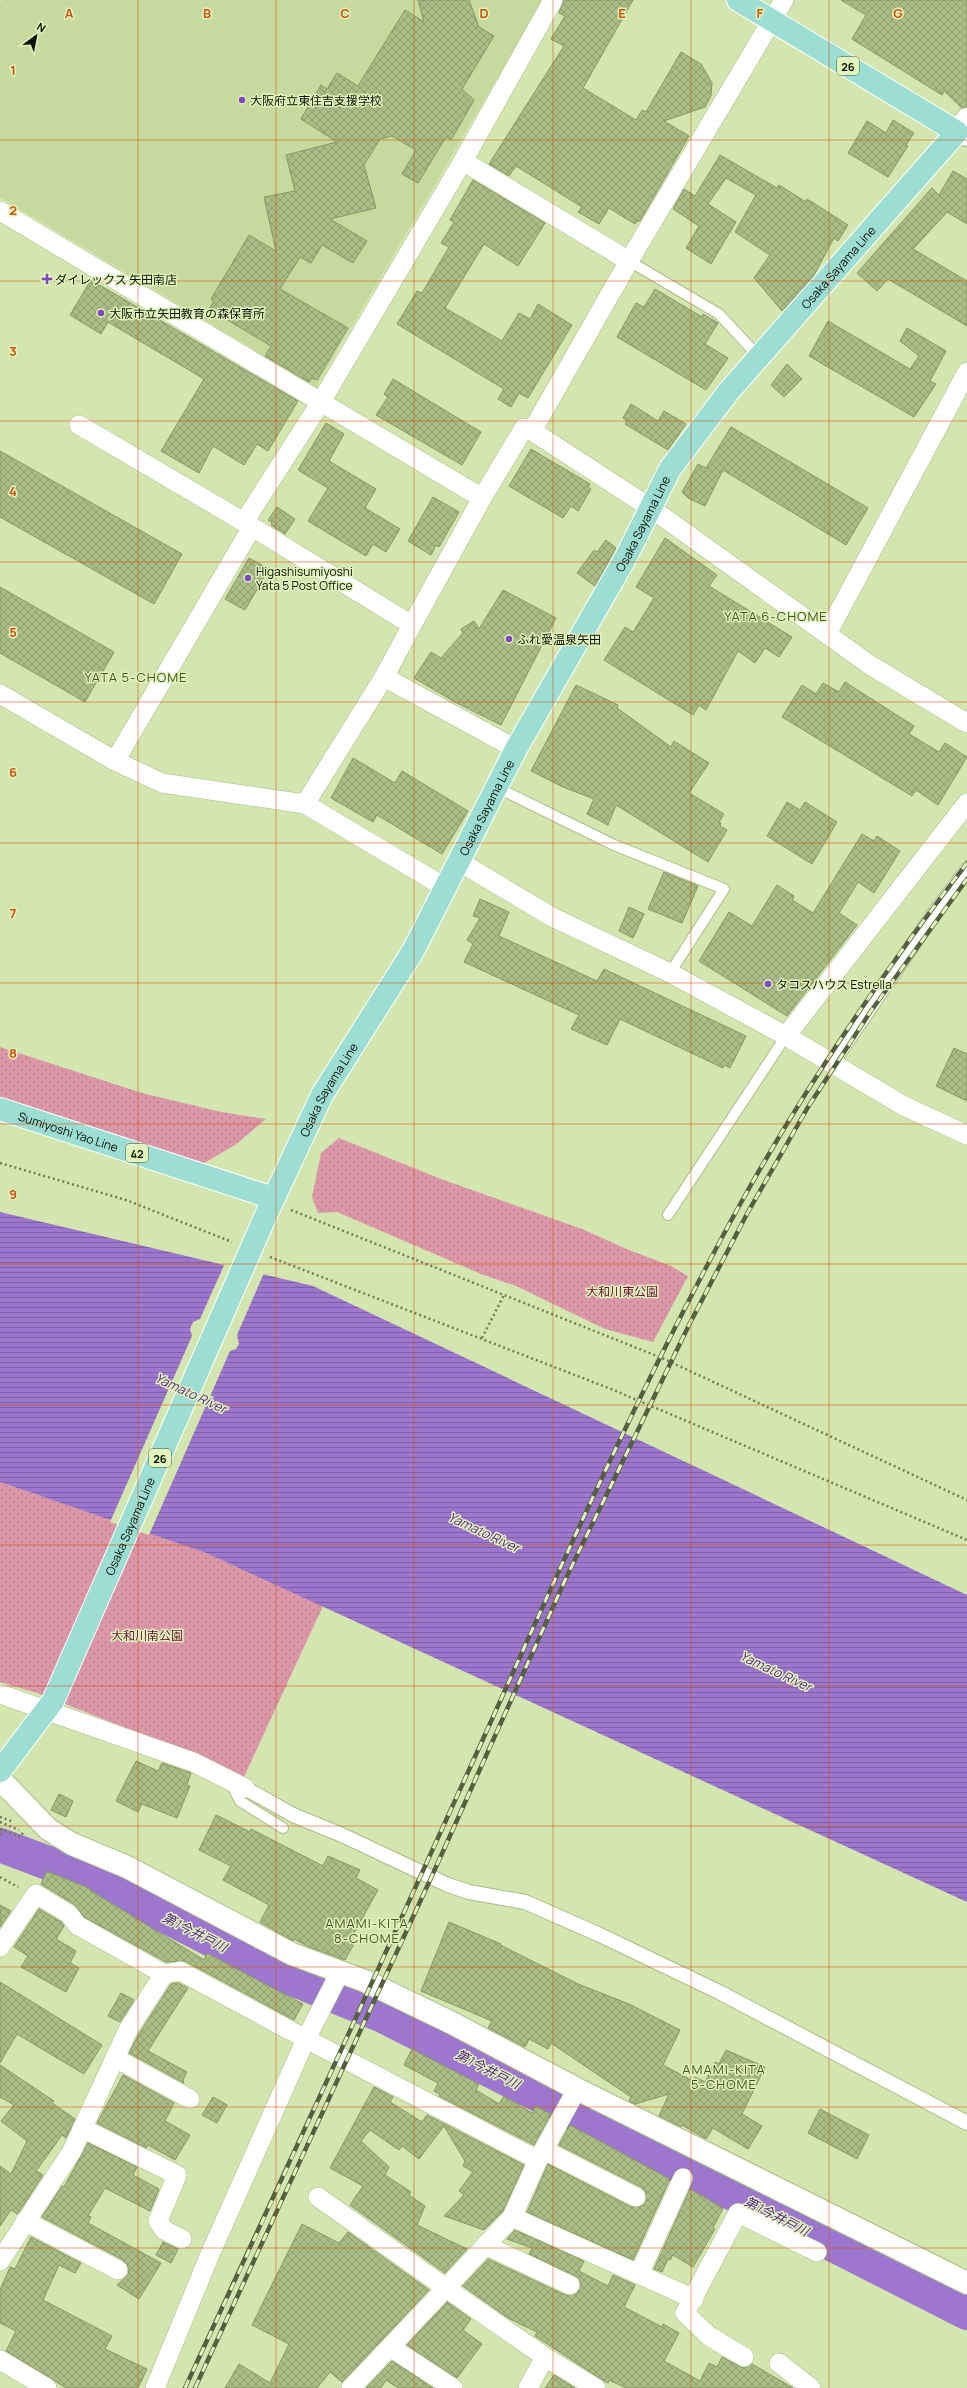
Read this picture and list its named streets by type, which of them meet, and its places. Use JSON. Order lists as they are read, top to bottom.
{
  "streets": {
    "main road": [
      "26",
      "Osaka Sayama Line",
      "Sumiyoshi Yao Line",
      "42"
    ]
  },
  "crossings": [
    ["Osaka Sayama Line", "Sumiyoshi Yao Line"]
  ],
  "districts": [
    "YATA 6-CHOME",
    "YATA 5-CHOME",
    "AMAMI-KITA 8-CHOME",
    "AMAMI-KITA 5-CHOME"
  ],
  "water": ["Yamato River", "第1今井戸川"],
  "parks": ["大和川東公園", "大和川南公園"],
  "places": {
    "other": [
      "大阪府立東住吉支援学校",
      "大阪市立矢田教育の森保育所",
      "Higashisumiyoshi Yata 5 Post Office",
      "ふれ愛温泉矢田",
      "タコスハウス Estrella"
    ],
    "health": ["ダイレックス 矢田南店"]
  },
  "north": "top right",
  "grid": {
    "columns": [
      "A",
      "B",
      "C",
      "D",
      "E",
      "F",
      "G"
    ],
    "rows": [
      "1",
      "2",
      "3",
      "4",
      "5",
      "6",
      "7",
      "8",
      "9"
    ]
  }
}
